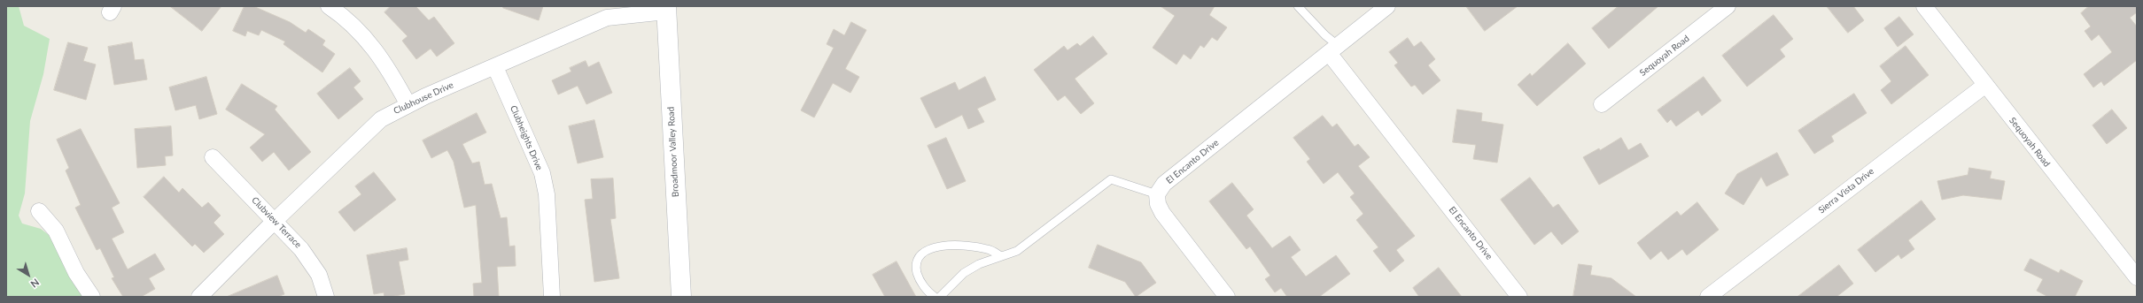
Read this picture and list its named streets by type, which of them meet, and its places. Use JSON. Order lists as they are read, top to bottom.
{
  "streets": {
    "street": [
      "Sequoyah Road",
      "Clubhouse Drive",
      "Clubheights Drive",
      "Broadmoor Valley Road",
      "El Encanto Drive",
      "Sierra Vista Drive",
      "Clubview Terrace"
    ]
  },
  "crossings": [
    ["Sequoyah Road", "Sierra Vista Drive"],
    ["Clubhouse Drive", "Clubheights Drive"],
    ["Clubhouse Drive", "Broadmoor Valley Road"],
    ["Clubhouse Drive", "Clubview Terrace"]
  ],
  "north": "bottom right"
}
